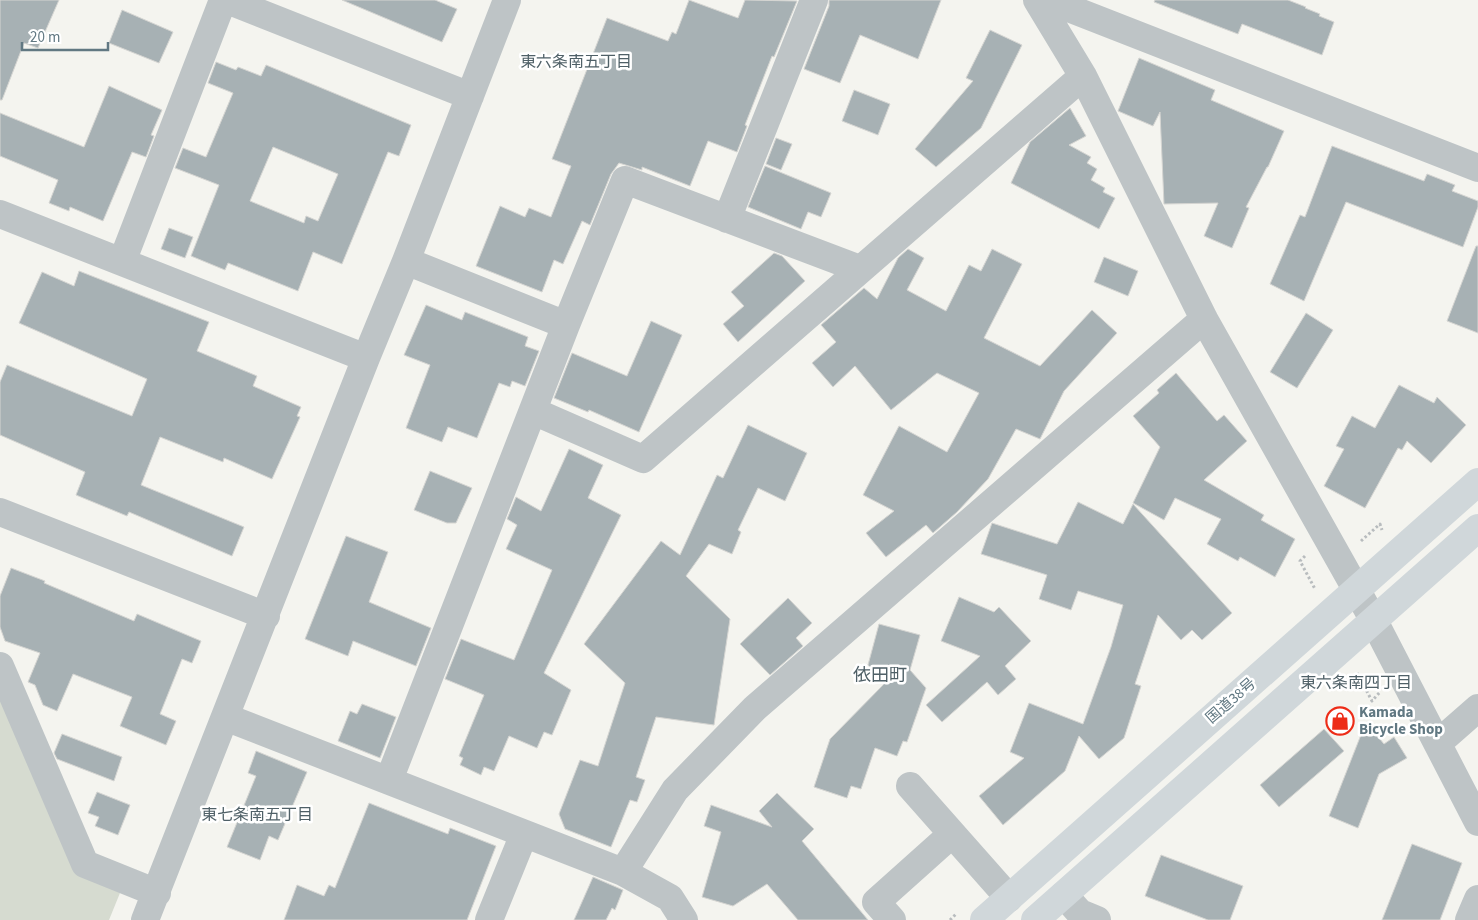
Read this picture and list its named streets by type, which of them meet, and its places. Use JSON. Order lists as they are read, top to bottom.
{
  "streets": {
    "highway": ["国道38号"]
  },
  "districts": [
    "東六条南五丁目",
    "依田町",
    "東六条南四丁目",
    "東七条南五丁目"
  ],
  "places": {
    "shop": ["Kamada Bicycle Shop"]
  },
  "scale_bar": "20 m"
}
